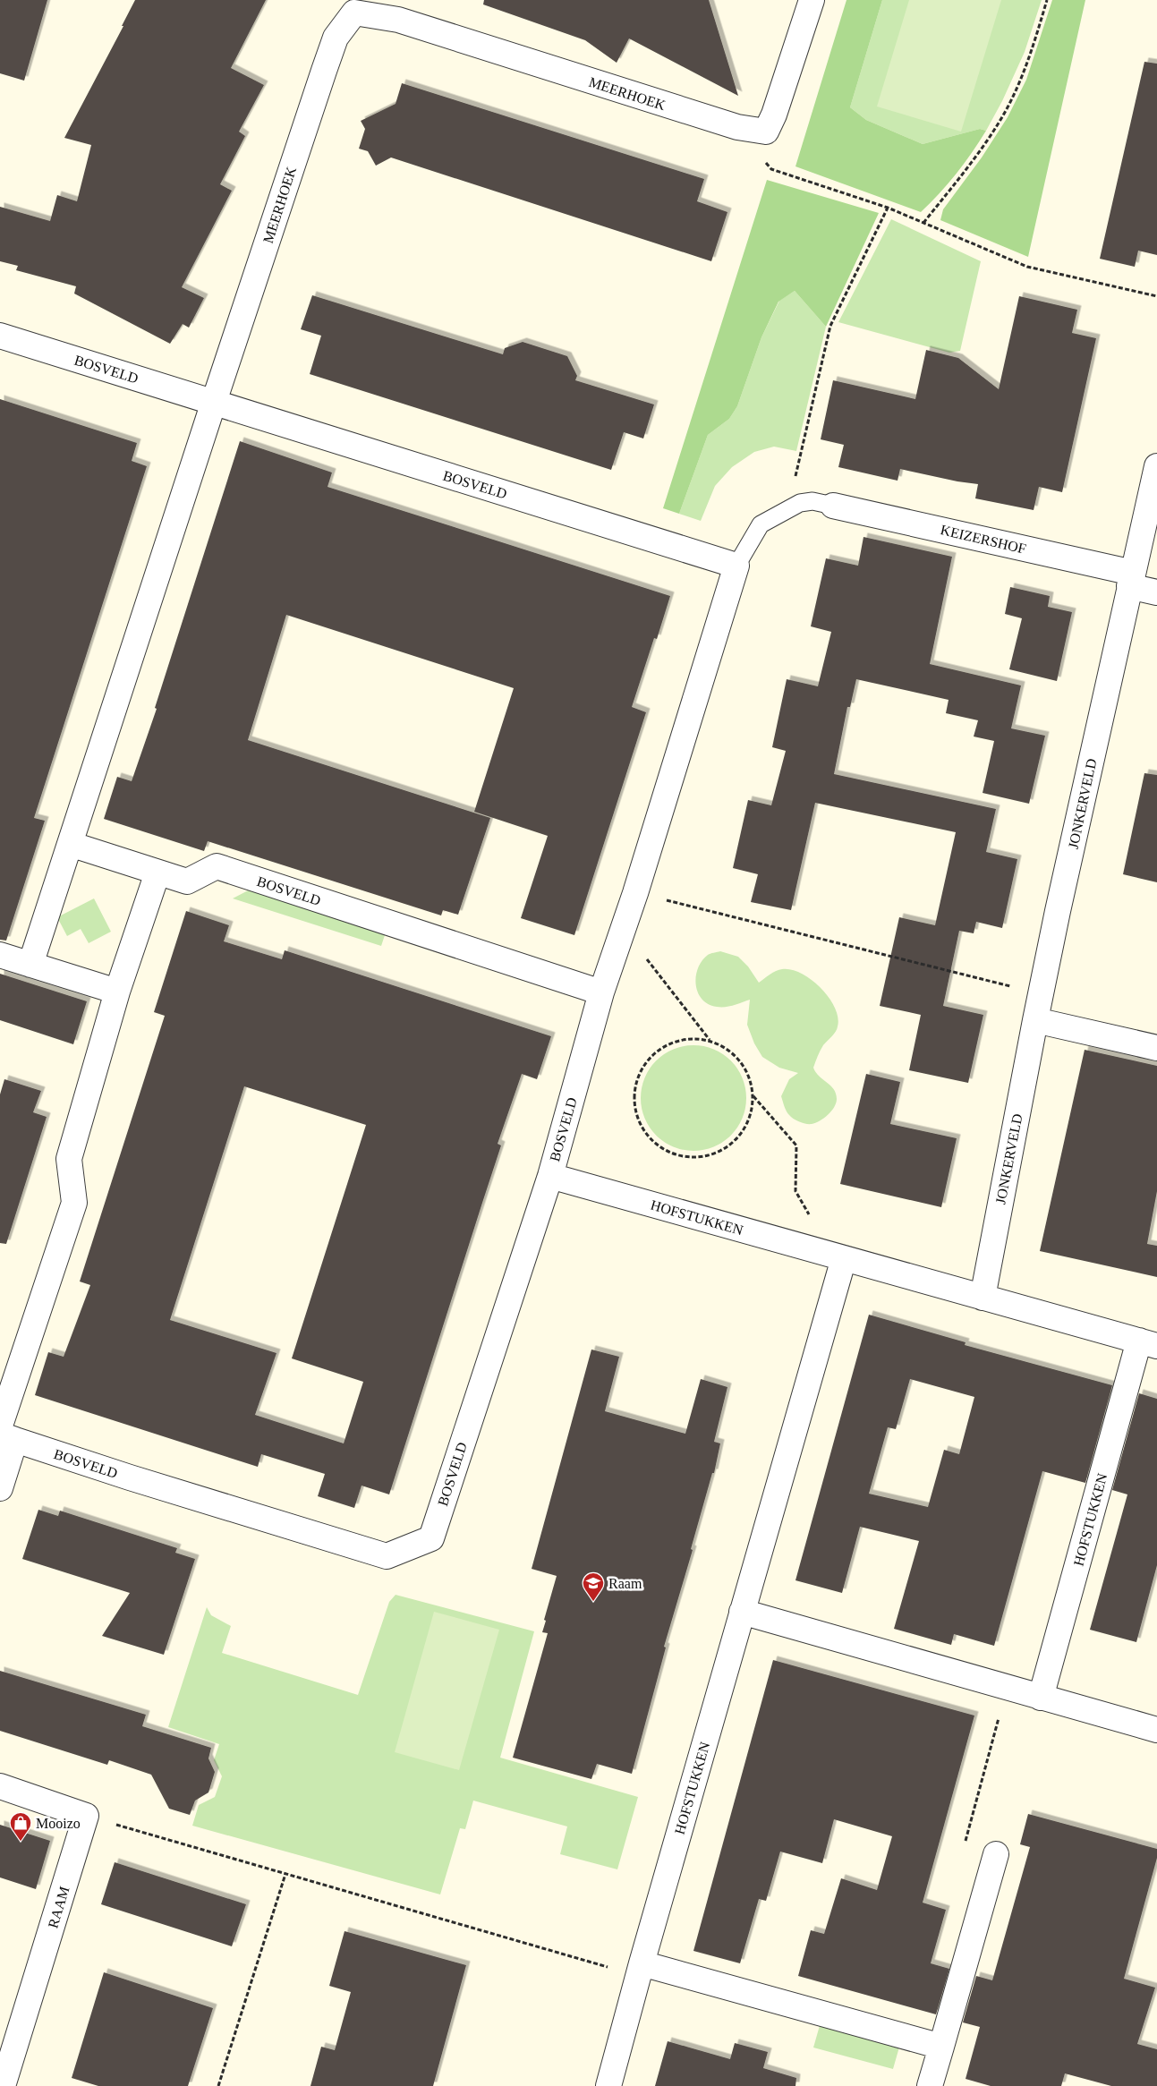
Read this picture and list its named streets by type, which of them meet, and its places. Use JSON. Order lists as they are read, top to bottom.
{
  "streets": {
    "street": [
      "MEERHOEK",
      "BOSVELD",
      "KEIZERSHOF",
      "JONKERVELD",
      "HOFSTUKKEN",
      "RAAM"
    ]
  },
  "crossings": [
    ["MEERHOEK", "BOSVELD"],
    ["BOSVELD", "KEIZERSHOF"],
    ["BOSVELD", "HOFSTUKKEN"],
    ["KEIZERSHOF", "JONKERVELD"],
    ["JONKERVELD", "HOFSTUKKEN"]
  ],
  "places": {
    "school or university": ["Raam"],
    "shop": ["Mooizo"]
  }
}
